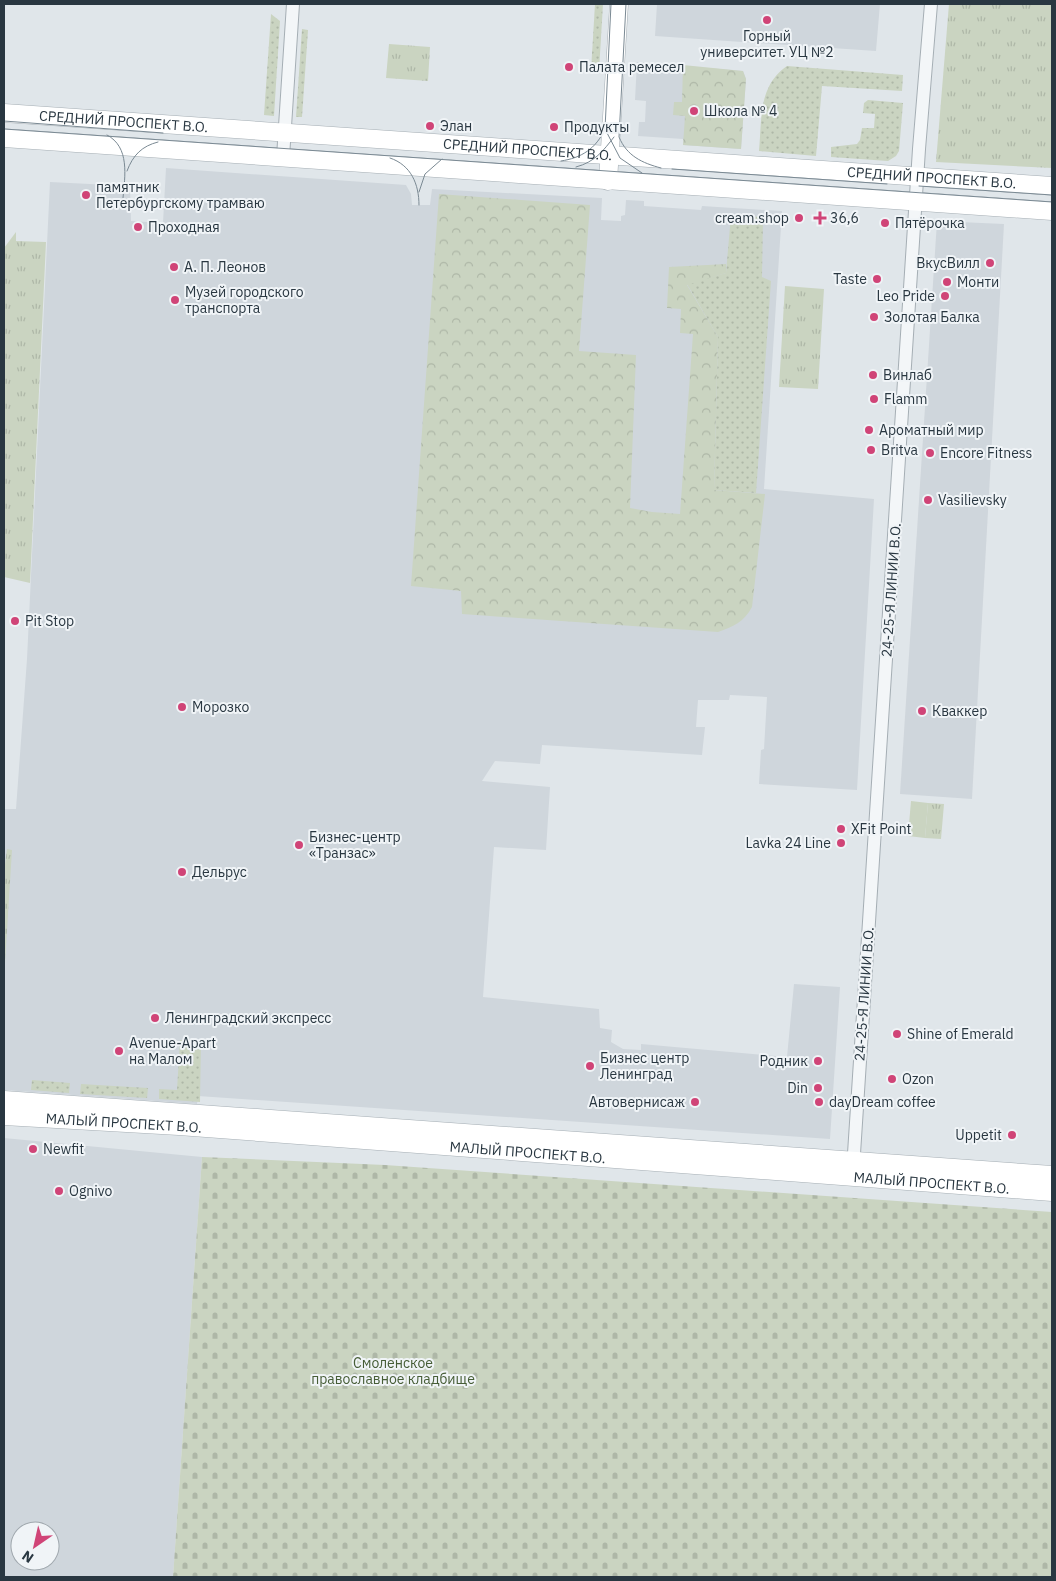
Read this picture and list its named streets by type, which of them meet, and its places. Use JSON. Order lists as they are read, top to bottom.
{
  "streets": {
    "main road": ["СРЕДНИЙ ПРОСПЕКТ В.О.", "МАЛЫЙ ПРОСПЕКТ В.О."],
    "street": ["24-25-Я ЛИНИИ В.О."]
  },
  "crossings": [
    ["СРЕДНИЙ ПРОСПЕКТ В.О.", "24-25-Я ЛИНИИ В.О."],
    ["24-25-Я ЛИНИИ В.О.", "МАЛЫЙ ПРОСПЕКТ В.О."]
  ],
  "parks": ["Смоленское православное кладбище"],
  "places": {
    "other": [
      "Горный университет. УЦ №2",
      "Палата ремесел",
      "Школа № 4",
      "Элан",
      "Продукты",
      "памятник Петербургскому трамваю",
      "cream.shop",
      "Пятёрочка",
      "Проходная",
      "ВкусВилл",
      "А. П. Леонов",
      "Taste",
      "Монти",
      "Leo Pride",
      "Музей городского транспорта",
      "Золотая Балка",
      "Винлаб",
      "Flamm",
      "Ароматный мир",
      "Britva",
      "Encore Fitness",
      "Vasilievsky",
      "Pit Stop",
      "Морозко",
      "Кваккер",
      "XFit Point",
      "Lavka 24 Line",
      "Бизнес-центр «Транзас»",
      "Дельрус",
      "Ленинградский экспресс",
      "Shine of Emerald",
      "Аvenue-Apart на Малом",
      "Родник",
      "Бизнес центр Ленинград",
      "Ozon",
      "Din",
      "Автовернисаж",
      "dayDream coffee",
      "Uppetit",
      "Newfit",
      "Ognivo"
    ],
    "health": ["36,6"]
  },
  "north": "bottom left"
}
